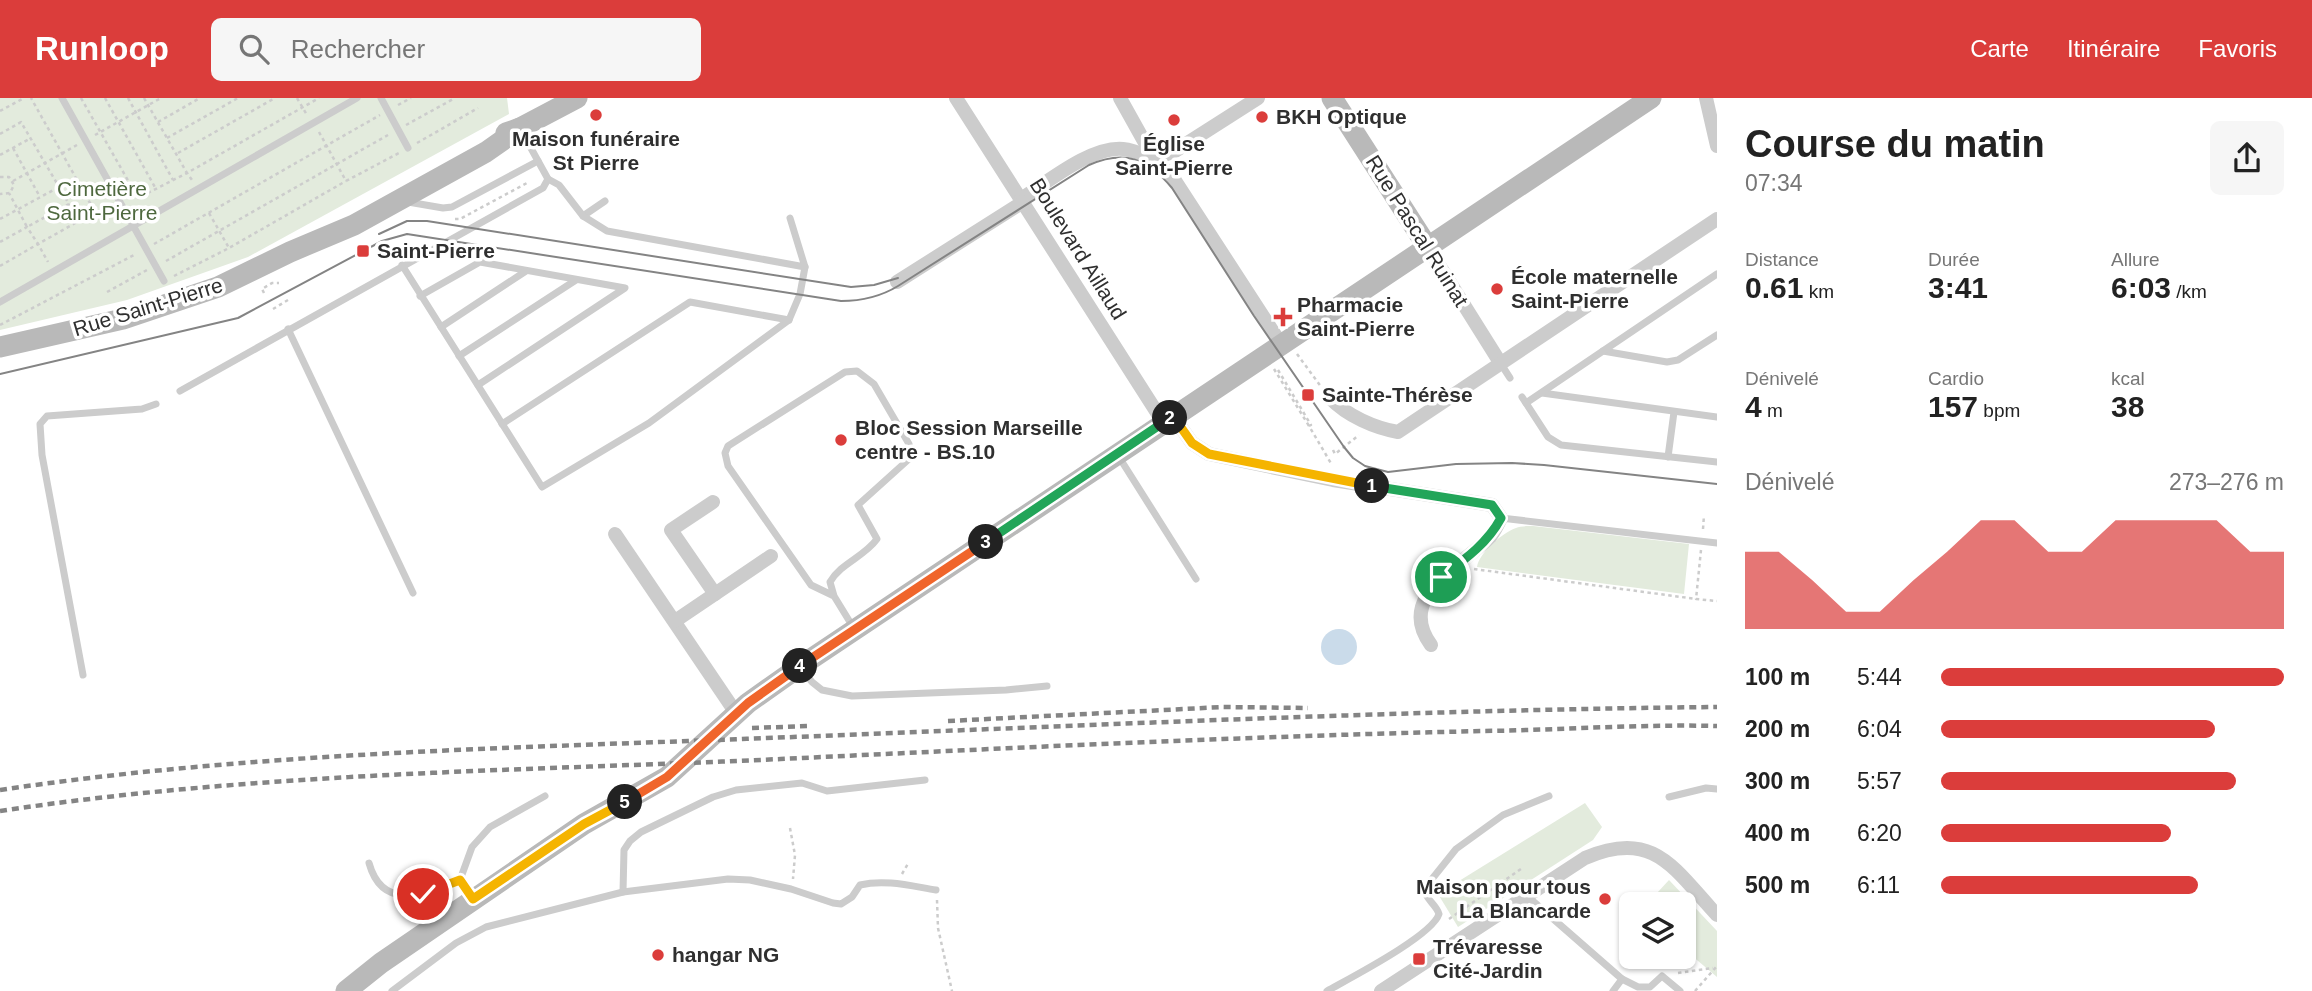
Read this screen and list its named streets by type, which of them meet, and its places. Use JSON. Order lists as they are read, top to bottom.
{
  "streets": {
    "street": ["Rue Pascal Ruinat", "Boulevard Aillaud", "Rue Saint-Pierre"]
  },
  "parks": ["Cimetière Saint-Pierre"],
  "places": {
    "other": [
      "Maison funéraire St Pierre",
      "BKH Optique",
      "Église Saint-Pierre",
      "École maternelle Saint-Pierre",
      "Bloc Session Marseille centre - BS.10",
      "Maison pour tous La Blancarde",
      "hangar NG"
    ],
    "transit": ["Saint-Pierre", "Sainte-Thérèse", "Trévaresse Cité-Jardin"],
    "health": ["Pharmacie Saint-Pierre"]
  },
  "page": {
    "header": "Runloop",
    "search": "Rechercher",
    "nav": ["Carte", "Itinéraire", "Favoris"],
    "heading": ["Course du matin", "07:34"],
    "stats": [
      ["Distance", "0.61 km"],
      ["Durée", "3:41"],
      ["Allure", "6:03 /km"],
      ["Dénivelé", "4 m"],
      ["Cardio", "157 bpm"],
      ["kcal", "38"]
    ],
    "pins": [
      "2",
      "1",
      "3",
      "4",
      "5"
    ],
    "chart": ["Dénivelé", "273–276 m"],
    "list": [
      {
        "name": "100 m",
        "note": "5:44"
      },
      {
        "name": "200 m",
        "note": "6:04"
      },
      {
        "name": "300 m",
        "note": "5:57"
      },
      {
        "name": "400 m",
        "note": "6:20"
      },
      {
        "name": "500 m",
        "note": "6:11"
      }
    ]
  }
}
